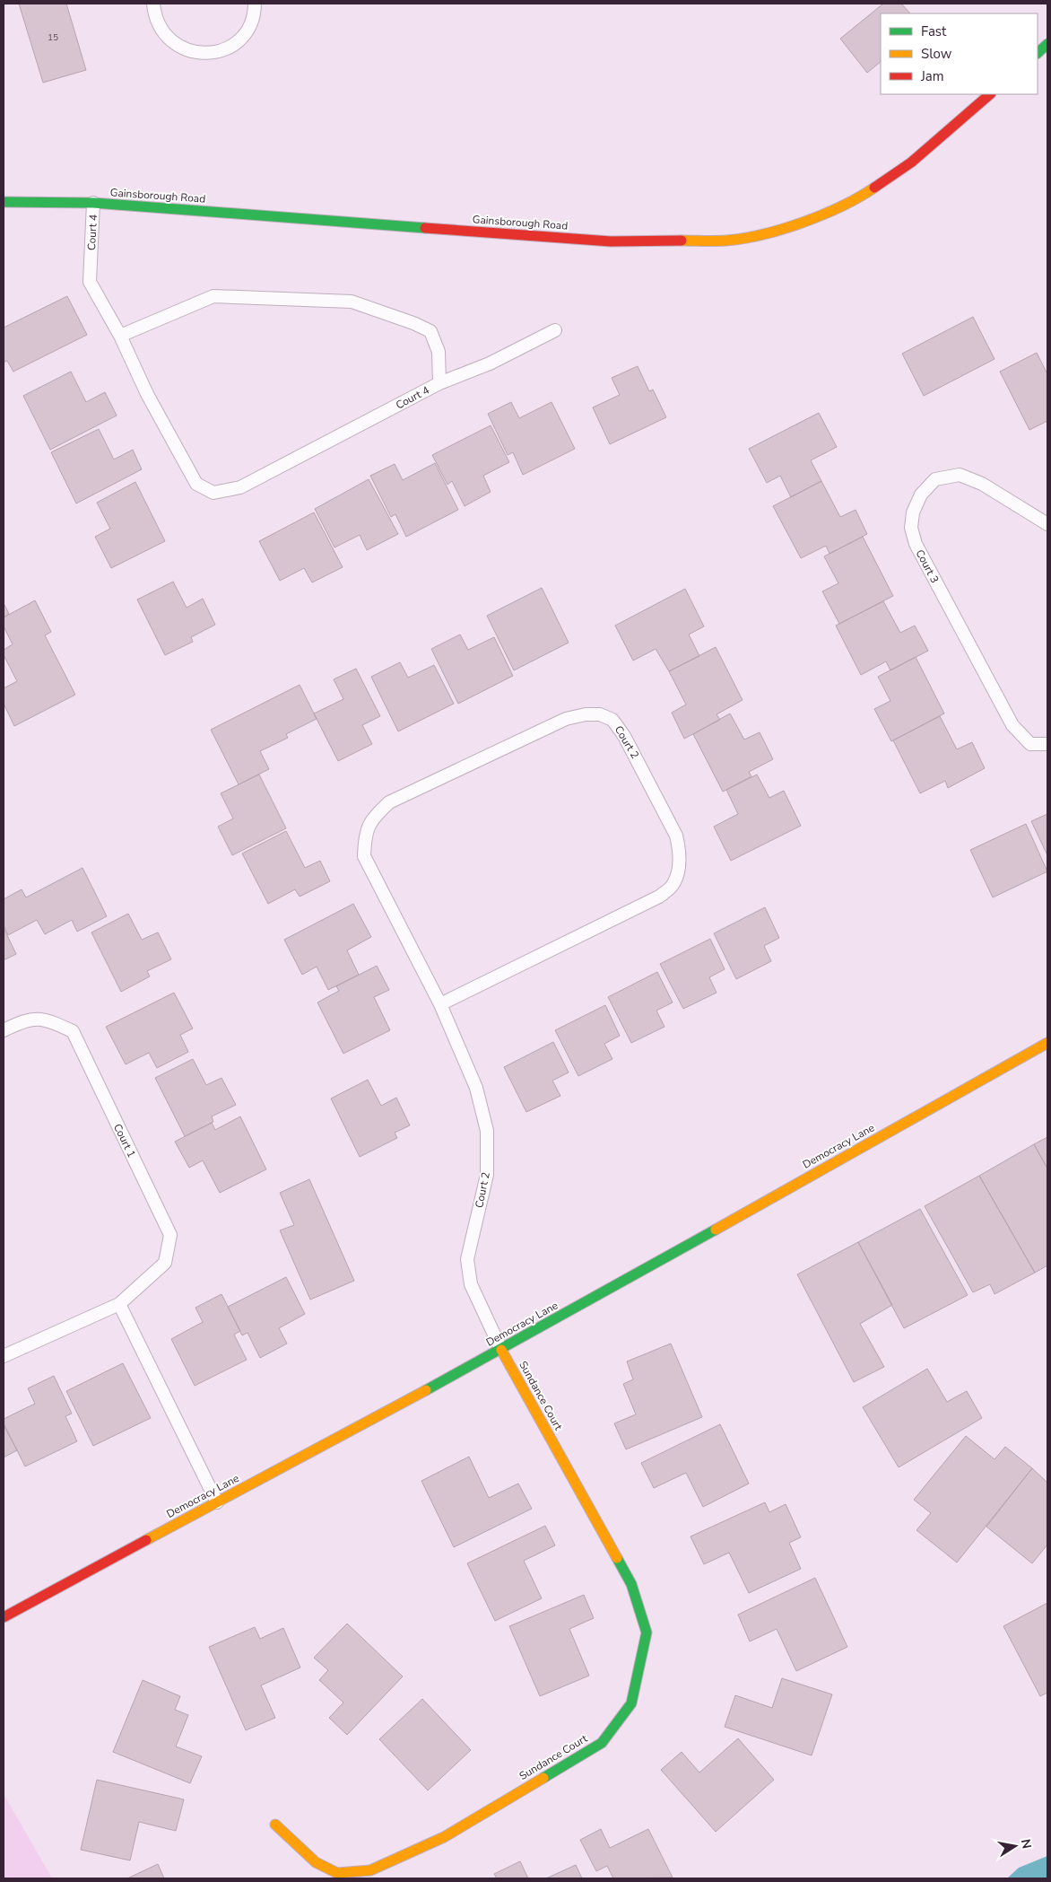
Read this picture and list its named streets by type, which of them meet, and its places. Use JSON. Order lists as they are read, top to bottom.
{
  "streets": {
    "street": ["Gainsborough Road", "Democracy Lane", "Sundance Court"],
    "lane": [
      "Court 4",
      "Court 3",
      "Court 2",
      "Court 1"
    ]
  },
  "crossings": [
    ["Gainsborough Road", "Court 4"],
    ["Court 2", "Democracy Lane"],
    ["Court 2", "Sundance Court"],
    ["Democracy Lane", "Sundance Court"]
  ],
  "house_numbers": ["15"],
  "legend": ["Fast", "Slow", "Jam"],
  "north": "right"
}
